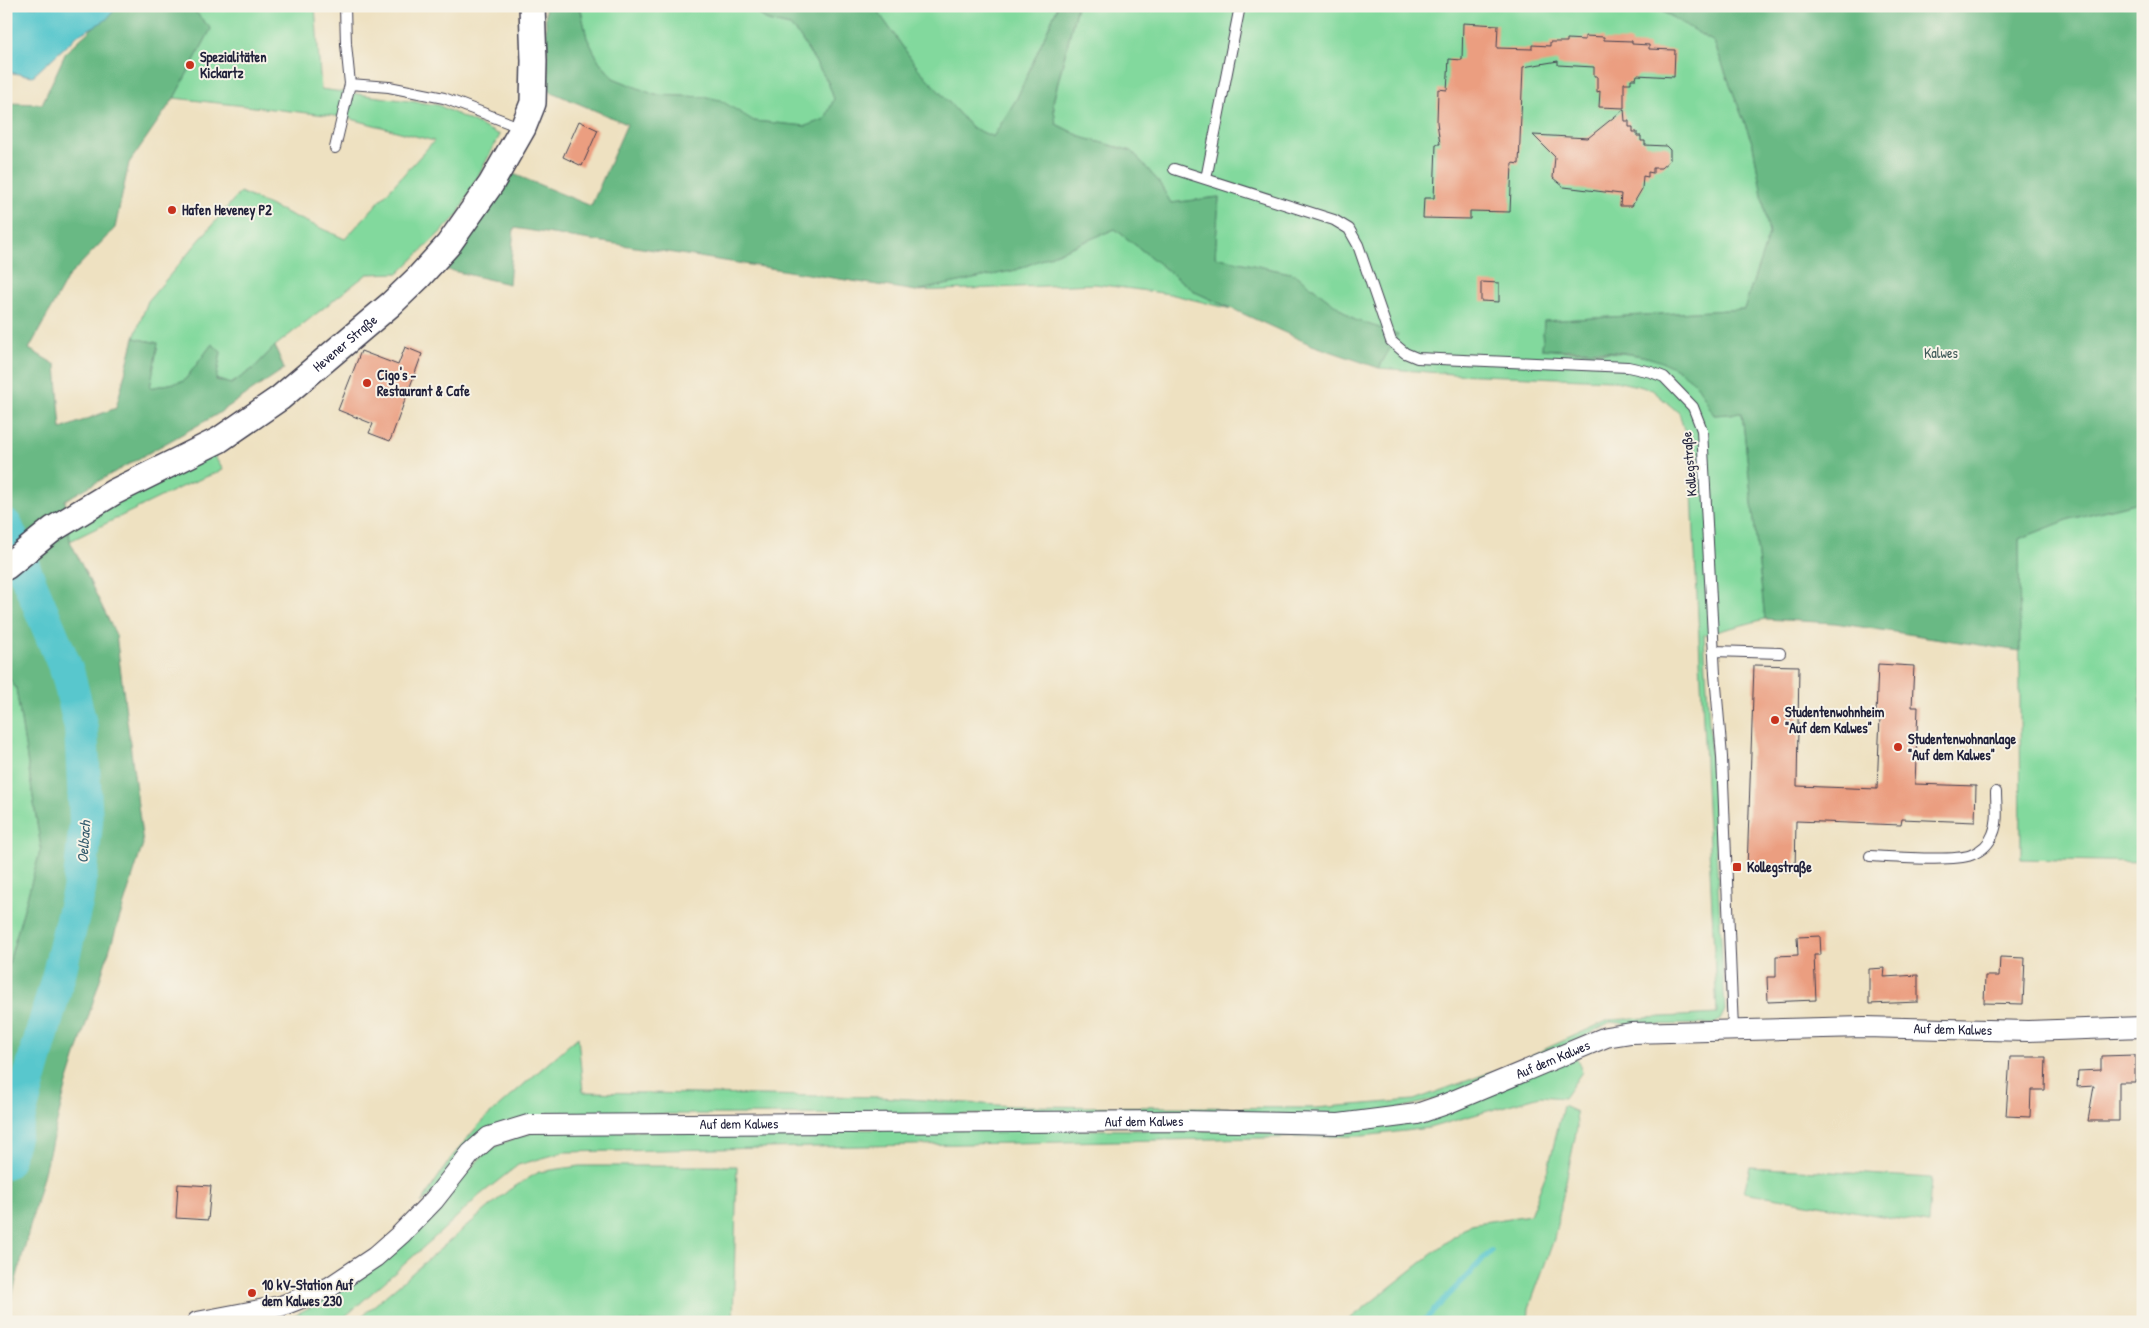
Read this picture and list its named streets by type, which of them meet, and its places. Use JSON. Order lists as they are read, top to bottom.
{
  "streets": {
    "street": ["Hevener Straße", "Auf dem Kalwes"],
    "lane": ["Kollegstraße"]
  },
  "crossings": [
    ["Kollegstraße", "Auf dem Kalwes"]
  ],
  "water": ["Oelbach"],
  "parks": ["Kalwes"],
  "places": {
    "other": [
      "Spezialitäten Kickartz",
      "Hafen Heveney P2",
      "Cigo's - Restaurant & Cafe",
      "Studentenwohnheim \"Auf dem Kalwes\"",
      "Studentenwohnanlage \"Auf dem Kalwes\"",
      "10 kV-Station Auf dem Kalwes 230"
    ],
    "transit": ["Kollegstraße"]
  }
}
